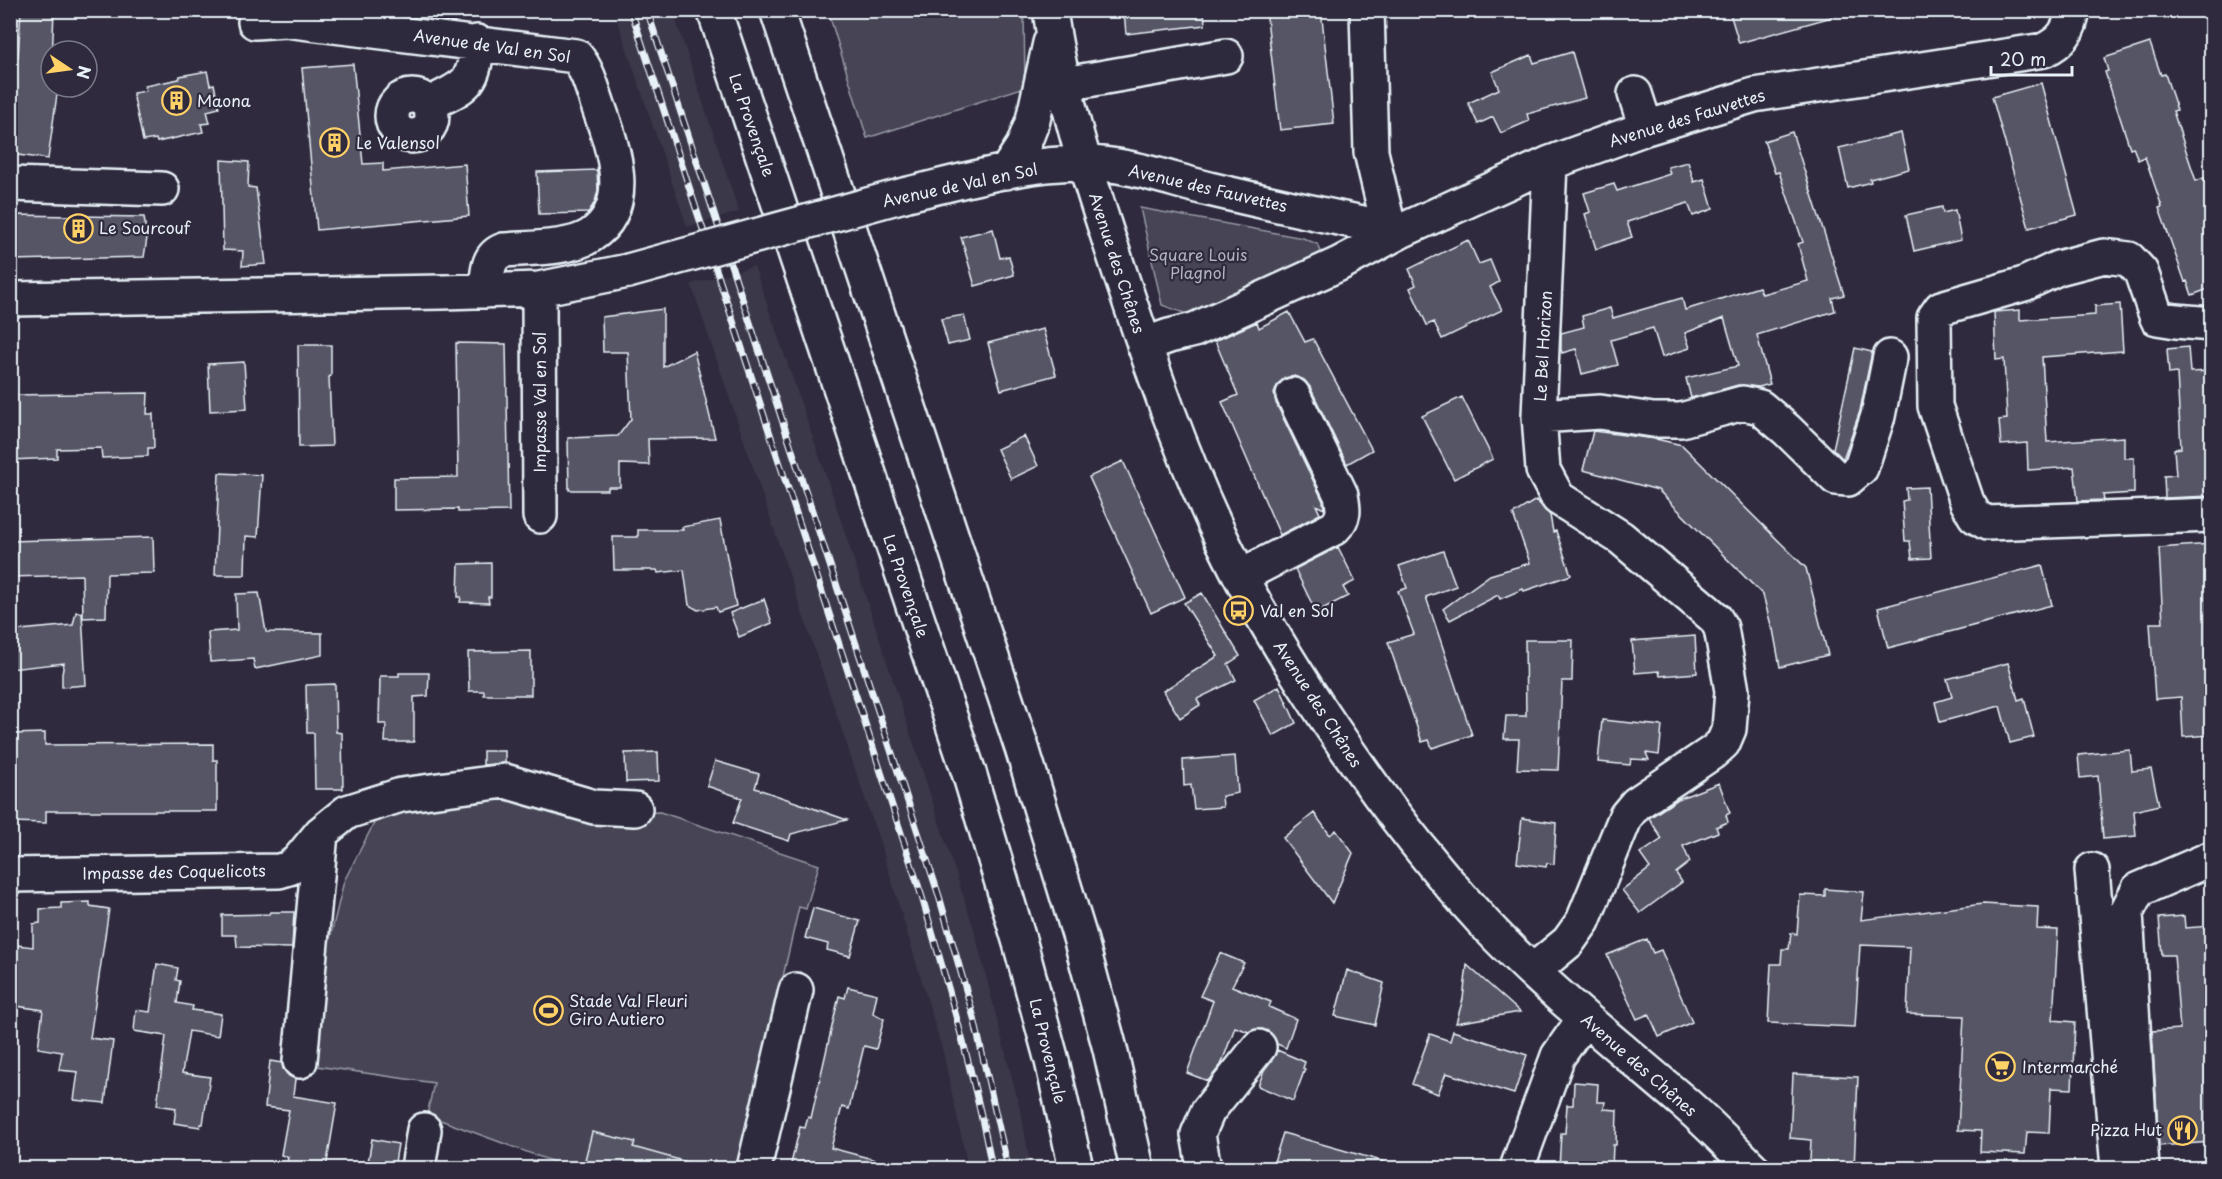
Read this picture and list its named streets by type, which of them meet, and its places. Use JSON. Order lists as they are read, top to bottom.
{
  "streets": {
    "main road": [
      "Avenue de Val en Sol",
      "Avenue des Fauvettes",
      "La Provençale",
      "Avenue des Chênes",
      "Le Bel Horizon",
      "Impasse Val en Sol",
      "Impasse des Coquelicots"
    ]
  },
  "crossings": [
    ["Avenue de Val en Sol", "Avenue des Fauvettes"],
    ["Avenue de Val en Sol", "Avenue des Chênes"],
    ["Avenue de Val en Sol", "Impasse Val en Sol"],
    ["Avenue des Fauvettes", "Avenue des Chênes"],
    ["Avenue des Fauvettes", "Le Bel Horizon"]
  ],
  "parks": ["Square Louis Plagnol"],
  "places": {
    "building": ["Maona", "Le Valensol", "Le Sourcouf"],
    "bus stop": ["Val en Sol"],
    "sports": ["Stade Val Fleuri Giro Autiero"],
    "supermarket": ["Intermarché"],
    "restaurant": ["Pizza Hut"]
  },
  "scale_bar": "20 m",
  "north": "right"
}
